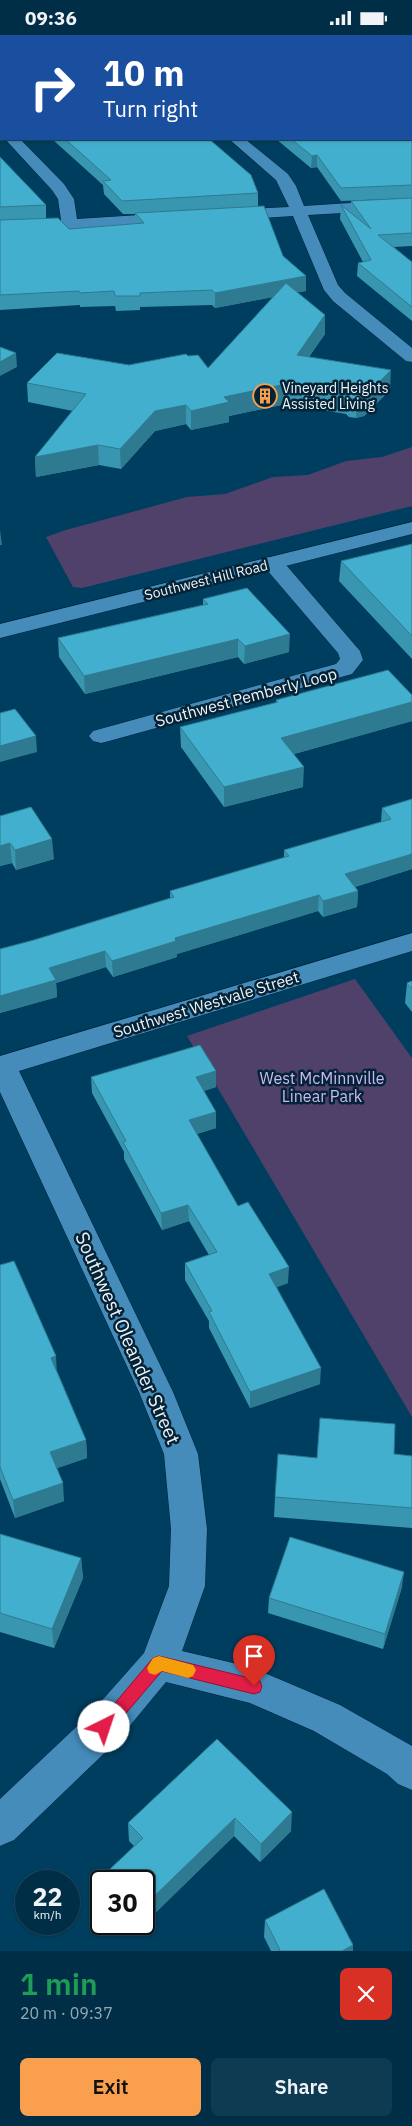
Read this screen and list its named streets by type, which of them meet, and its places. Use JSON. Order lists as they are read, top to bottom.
{
  "streets": {
    "street": [
      "Southwest Hill Road",
      "Southwest Pemberly Loop",
      "Southwest Westvale Street",
      "Southwest Oleander Street"
    ]
  },
  "crossings": [
    ["Southwest Hill Road", "Southwest Pemberly Loop"],
    ["Southwest Westvale Street", "Southwest Oleander Street"]
  ],
  "parks": ["West McMinnville Linear Park"],
  "places": {
    "building": ["Vineyard Heights Assisted Living"]
  },
  "page": {
    "status": "09:36",
    "turn": ["10 m", "Turn right"],
    "speed": "22 km/h",
    "limit": "30",
    "heading": ["1 min", "20 m · 09:37"],
    "buttons": ["Exit", "Share"]
  }
}
